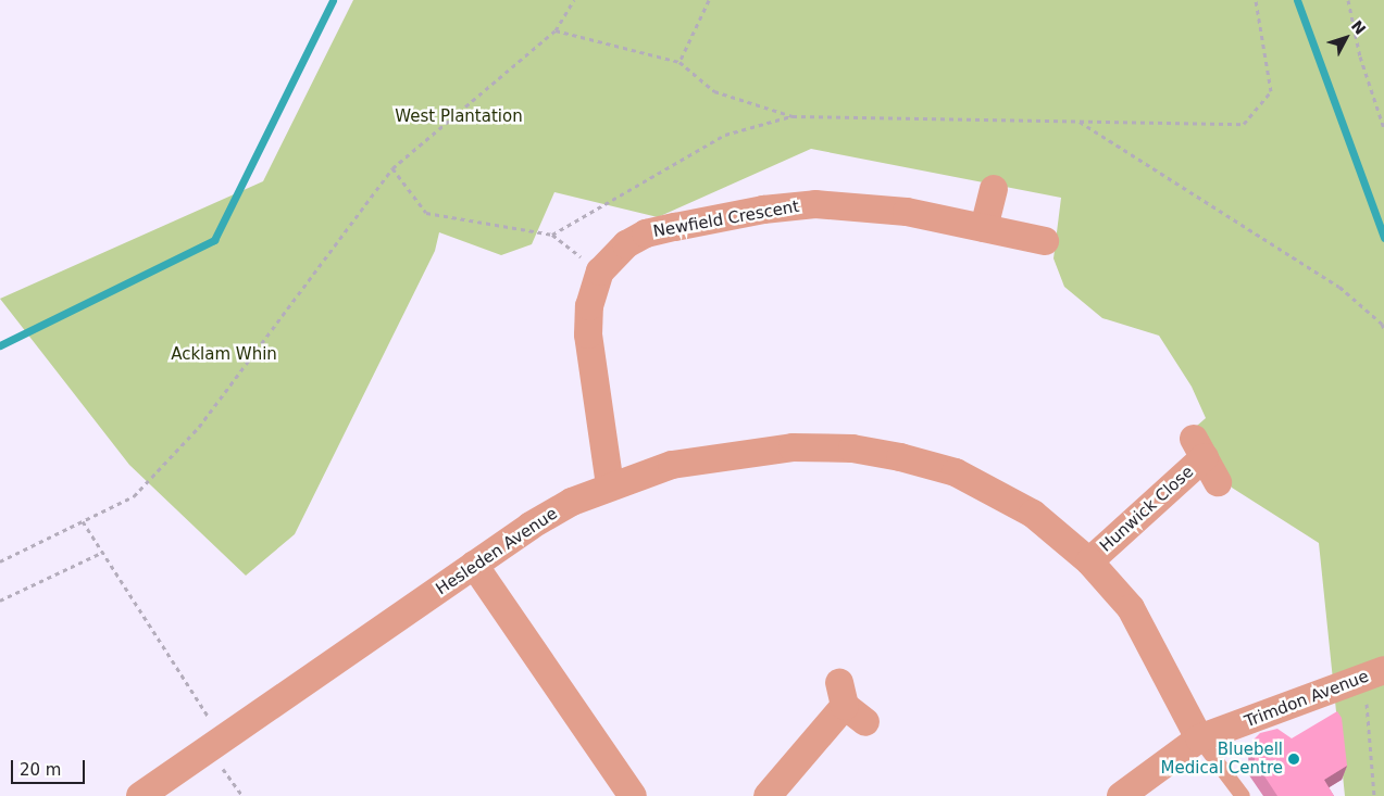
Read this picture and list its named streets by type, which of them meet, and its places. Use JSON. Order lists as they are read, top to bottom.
{
  "streets": {
    "street": [
      "Newfield Crescent",
      "Hunwick Close",
      "Hesleden Avenue",
      "Trimdon Avenue"
    ]
  },
  "crossings": [
    ["Newfield Crescent", "Hesleden Avenue"],
    ["Hunwick Close", "Hesleden Avenue"],
    ["Hesleden Avenue", "Trimdon Avenue"]
  ],
  "parks": ["West Plantation", "Acklam Whin"],
  "places": ["Bluebell Medical Centre"],
  "scale_bar": "20 m",
  "north": "top right"
}
